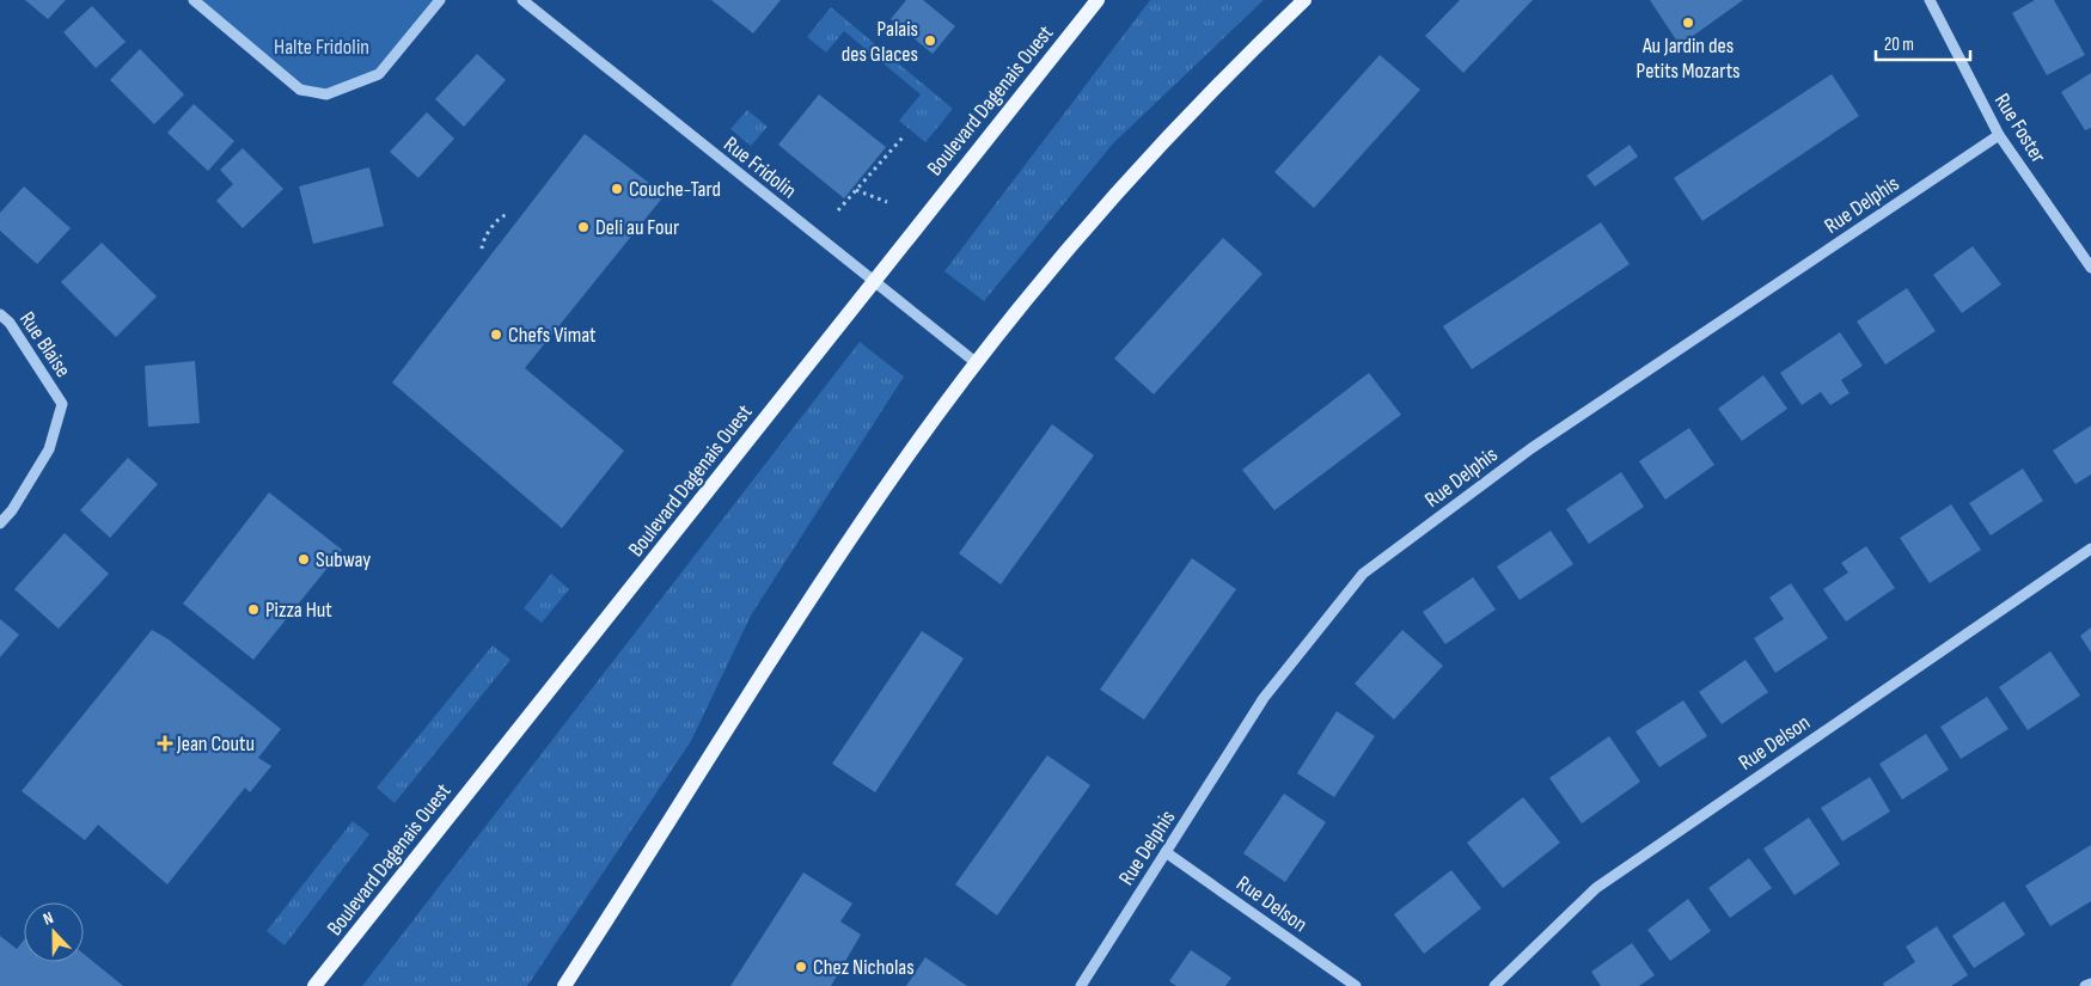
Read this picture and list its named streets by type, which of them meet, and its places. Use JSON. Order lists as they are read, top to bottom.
{
  "streets": {
    "main road": ["Boulevard Dagenais Ouest"],
    "street": [
      "Rue Foster",
      "Rue Fridolin",
      "Rue Delphis",
      "Rue Blaise",
      "Rue Delson"
    ]
  },
  "crossings": [
    ["Boulevard Dagenais Ouest", "Rue Fridolin"],
    ["Rue Foster", "Rue Delphis"],
    ["Rue Delphis", "Rue Delson"]
  ],
  "parks": ["Halte Fridolin"],
  "places": {
    "other": [
      "Au Jardin des Petits Mozarts",
      "Palais des Glaces",
      "Couche-Tard",
      "Deli au Four",
      "Chefs Vimat",
      "Subway",
      "Pizza Hut",
      "Chez Nicholas"
    ],
    "health": ["Jean Coutu"]
  },
  "scale_bar": "20 m",
  "north": "top"
}
